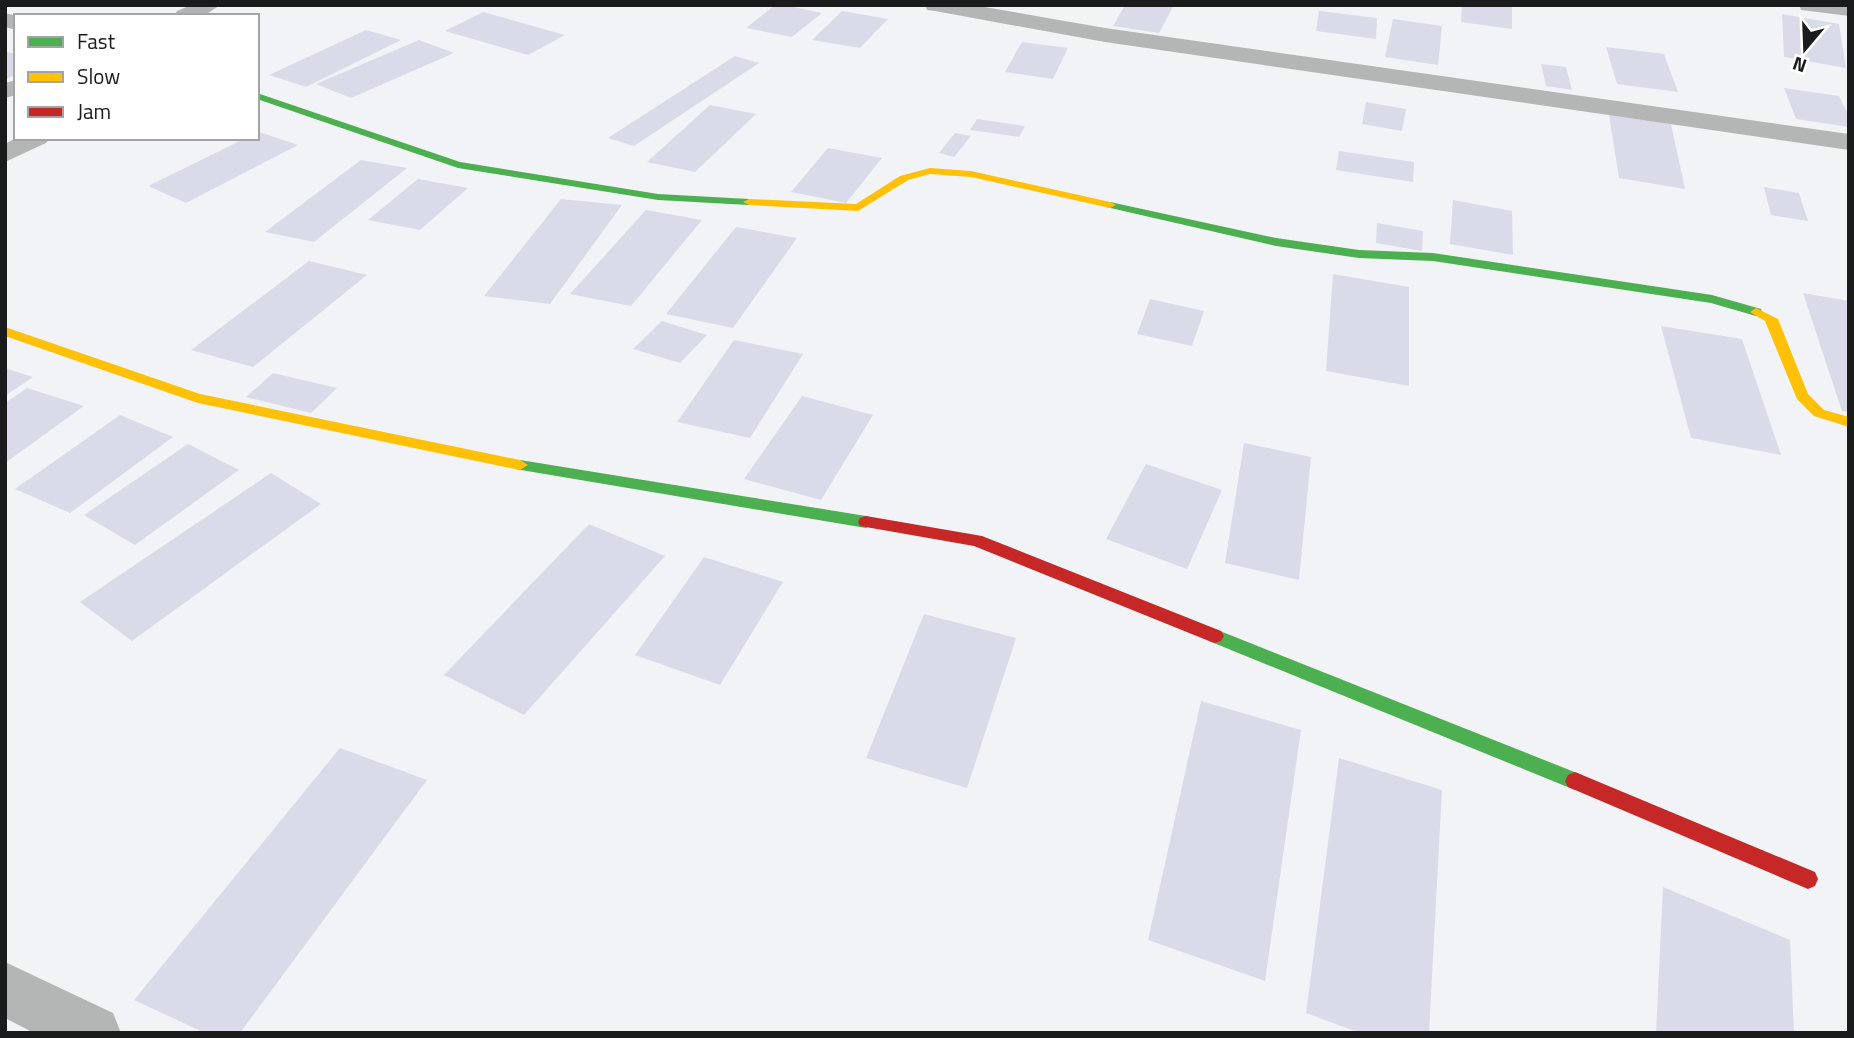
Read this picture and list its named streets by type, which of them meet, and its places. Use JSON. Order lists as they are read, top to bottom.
{
  "legend": ["Fast", "Slow", "Jam"],
  "north": "bottom"
}
